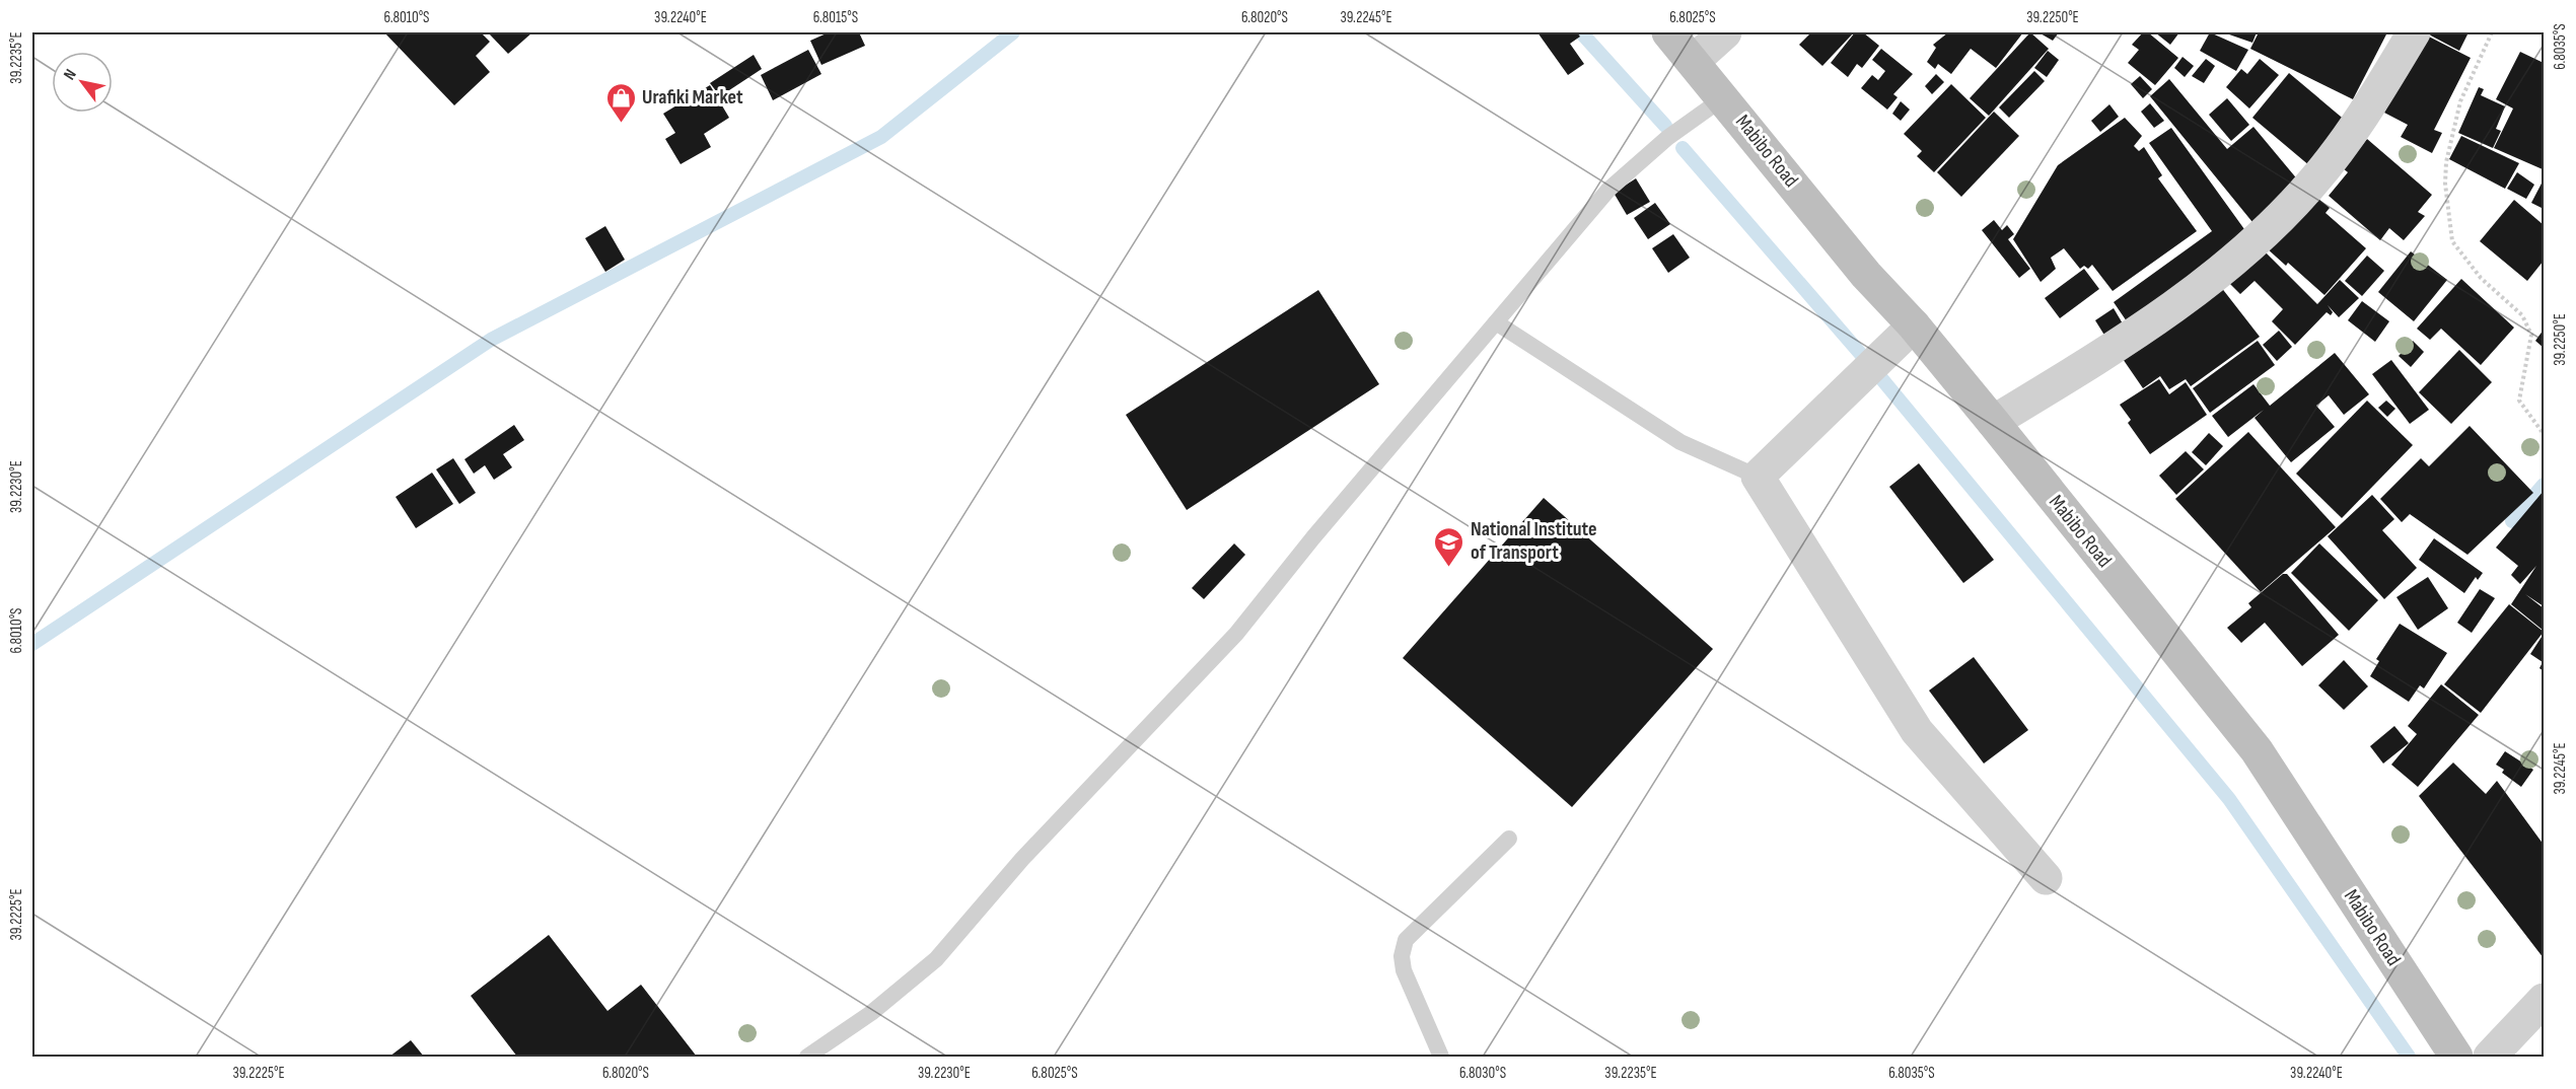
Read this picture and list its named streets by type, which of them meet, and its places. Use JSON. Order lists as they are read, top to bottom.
{
  "streets": {
    "main road": ["Mabibo Road"]
  },
  "places": {
    "shop": ["Urafiki Market"],
    "school or university": ["National Institute of Transport"]
  },
  "north": "top left",
  "coordinates": [
    "6.8010°S",
    "39.2240°E",
    "6.8015°S",
    "6.8020°S",
    "39.2245°E",
    "6.8025°S",
    "39.2250°E",
    "6.8035°S",
    "39.2235°E",
    "39.2230°E",
    "39.2225°E",
    "6.8030°S"
  ]
}
